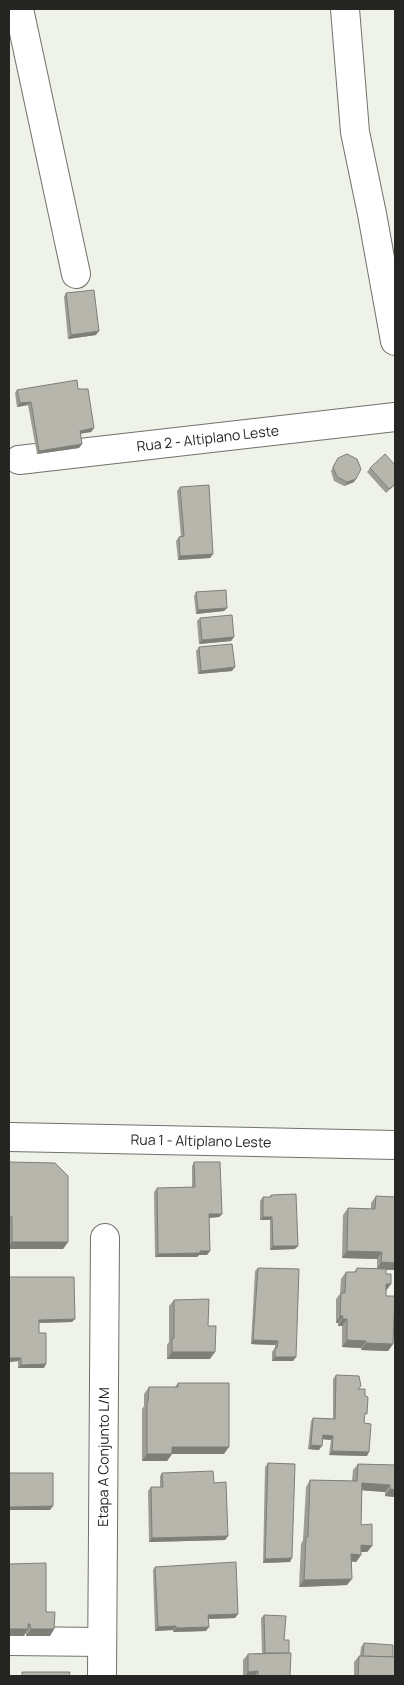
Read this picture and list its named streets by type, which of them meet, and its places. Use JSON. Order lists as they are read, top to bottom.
{
  "streets": {
    "street": ["Rua 2 - Altiplano Leste", "Rua 1 - Altiplano Leste", "Etapa A Conjunto L/M"]
  }
}
